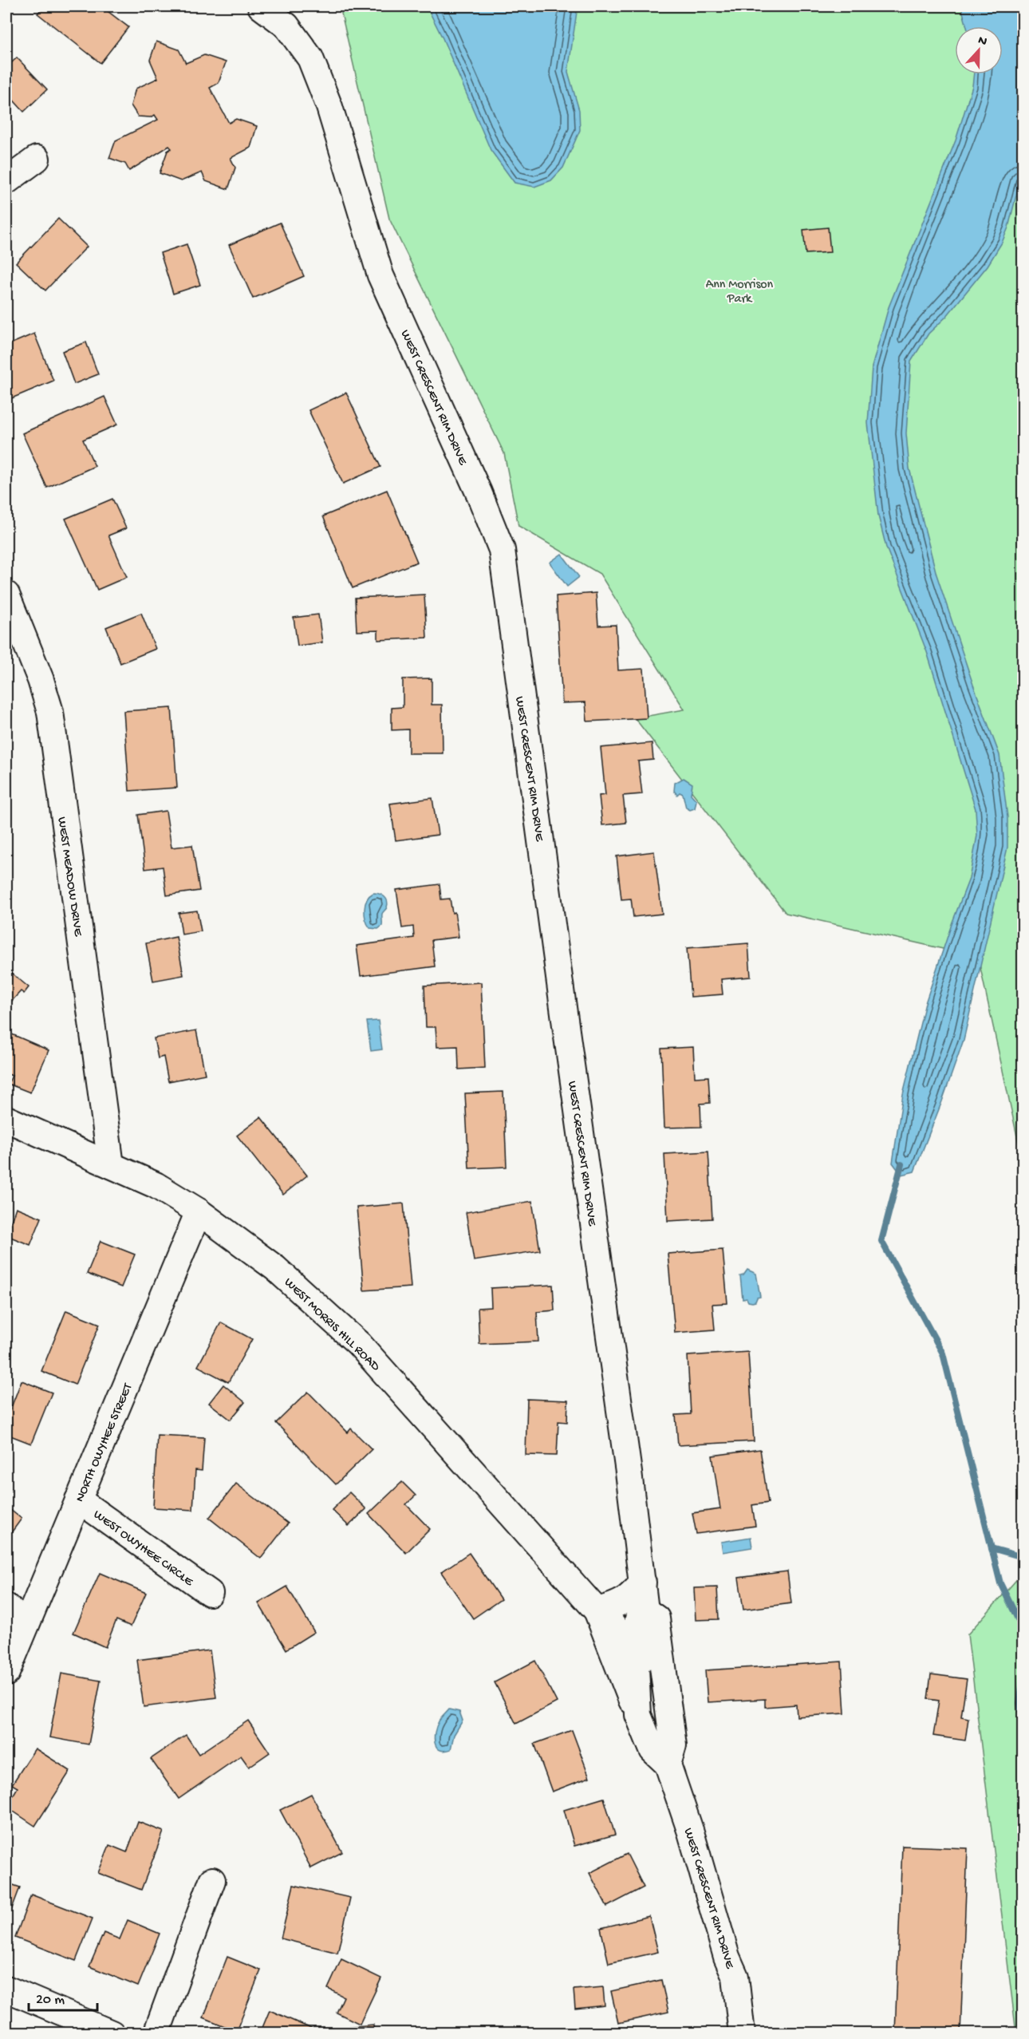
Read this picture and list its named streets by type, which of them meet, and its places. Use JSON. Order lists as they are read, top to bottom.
{
  "streets": {
    "street": [
      "WEST CRESCENT RIM DRIVE",
      "WEST MEADOW DRIVE",
      "WEST MORRIS HILL ROAD",
      "NORTH OWYHEE STREET",
      "WEST OWYHEE CIRCLE"
    ]
  },
  "crossings": [
    ["WEST CRESCENT RIM DRIVE", "WEST MORRIS HILL ROAD"],
    ["WEST MEADOW DRIVE", "WEST MORRIS HILL ROAD"],
    ["WEST MORRIS HILL ROAD", "NORTH OWYHEE STREET"],
    ["NORTH OWYHEE STREET", "WEST OWYHEE CIRCLE"]
  ],
  "parks": ["Ann Morrison Park"],
  "scale_bar": "20 m",
  "north": "top"
}
